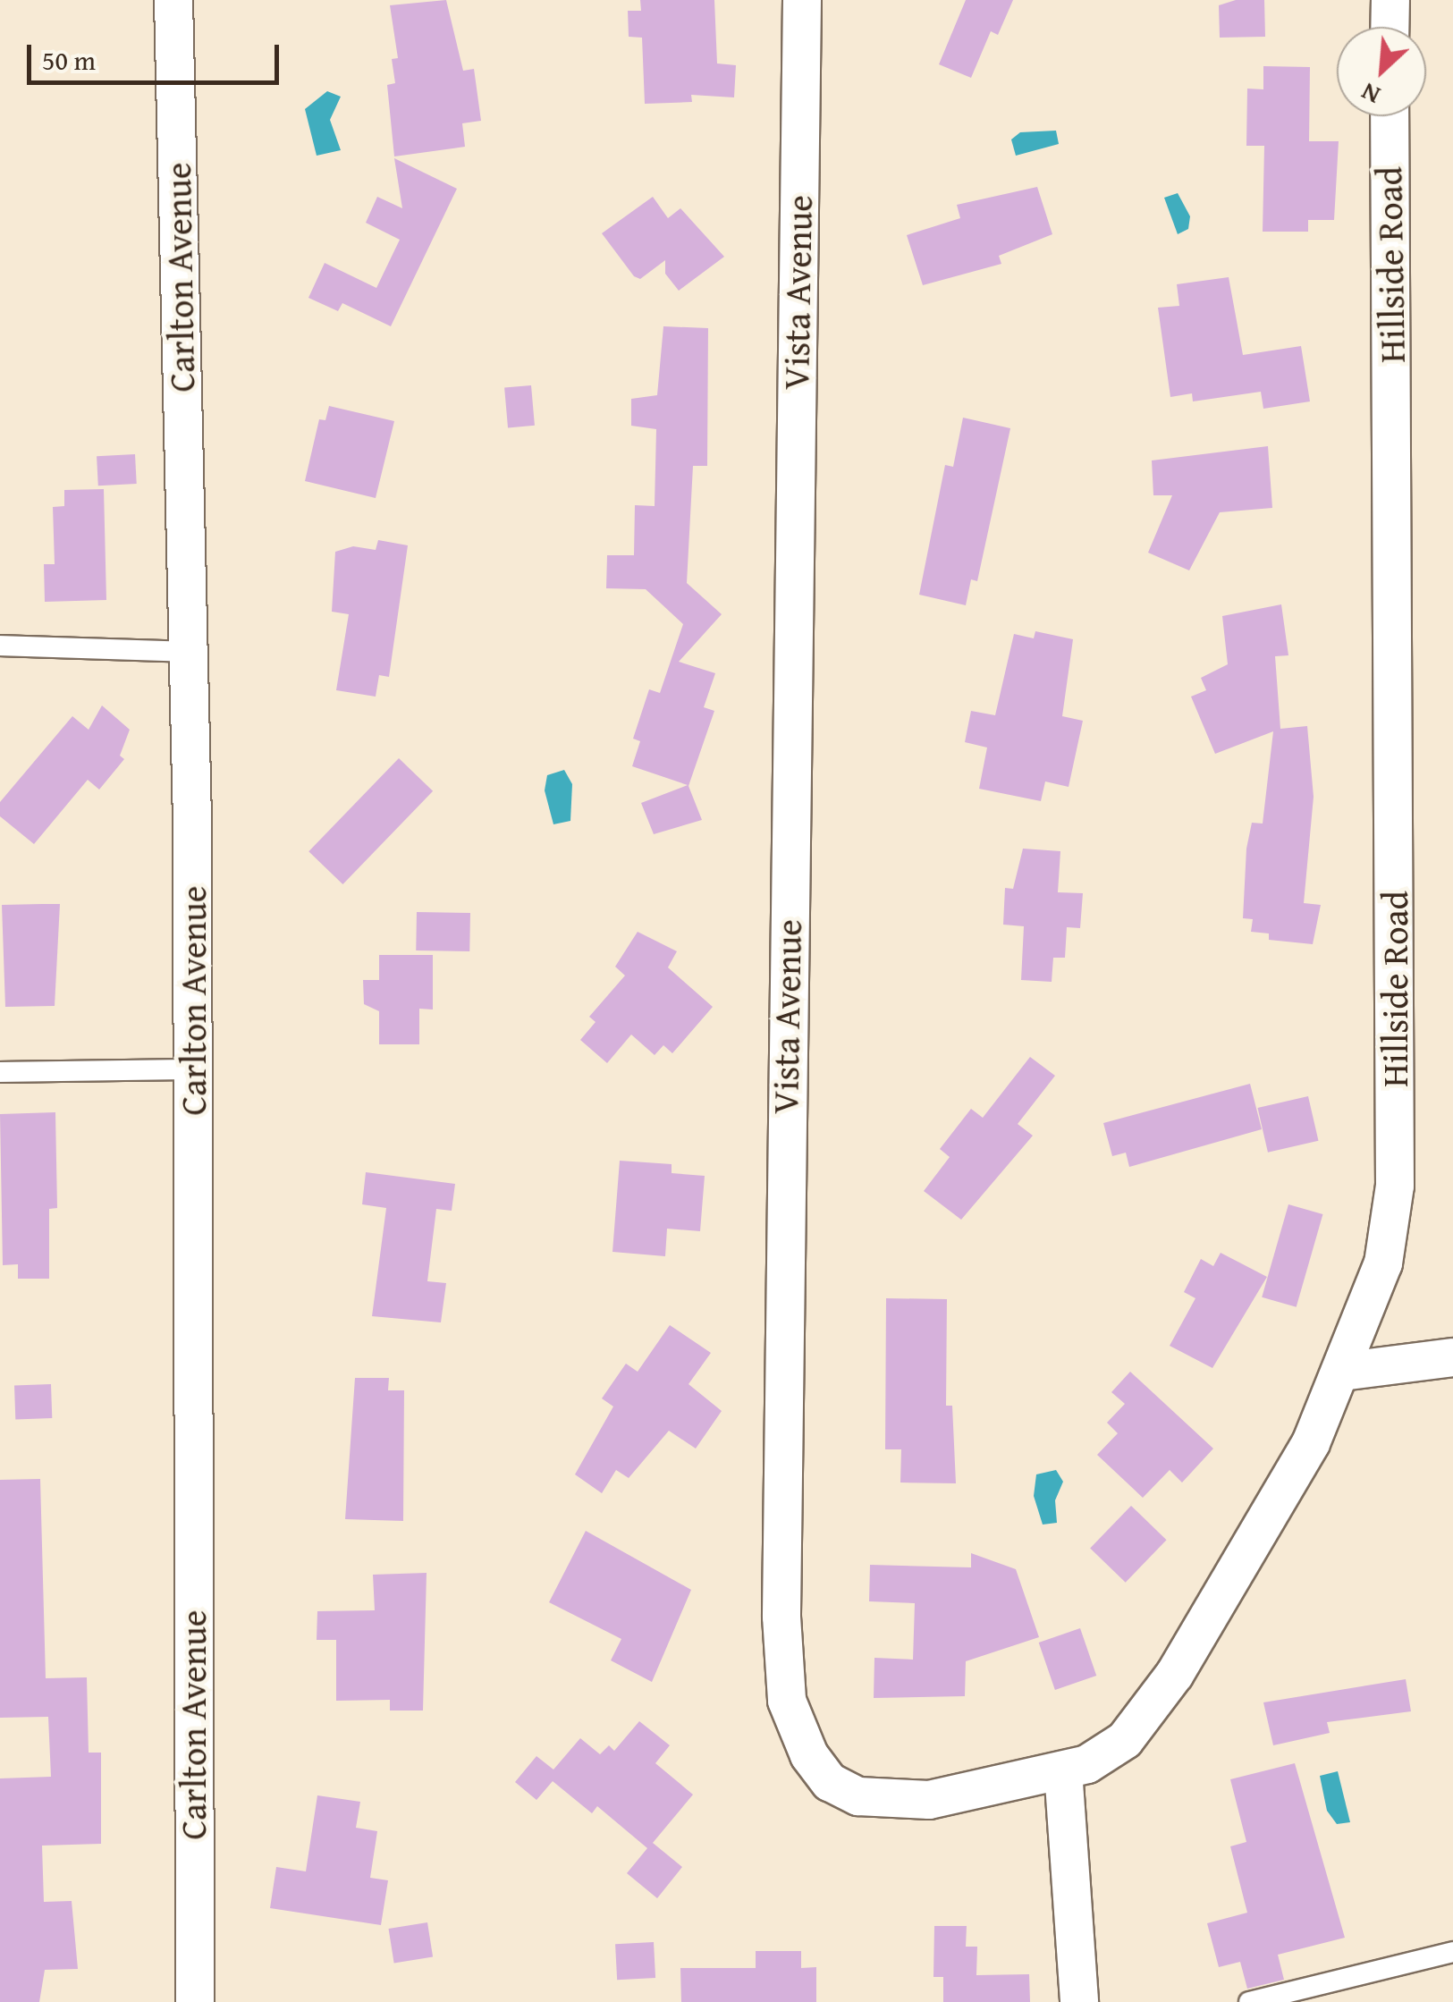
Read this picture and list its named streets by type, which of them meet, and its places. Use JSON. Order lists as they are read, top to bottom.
{
  "streets": {
    "street": ["Hillside Road", "Carlton Avenue", "Vista Avenue"]
  },
  "crossings": [
    ["Hillside Road", "Vista Avenue"]
  ],
  "scale_bar": "50 m",
  "north": "bottom left"
}
